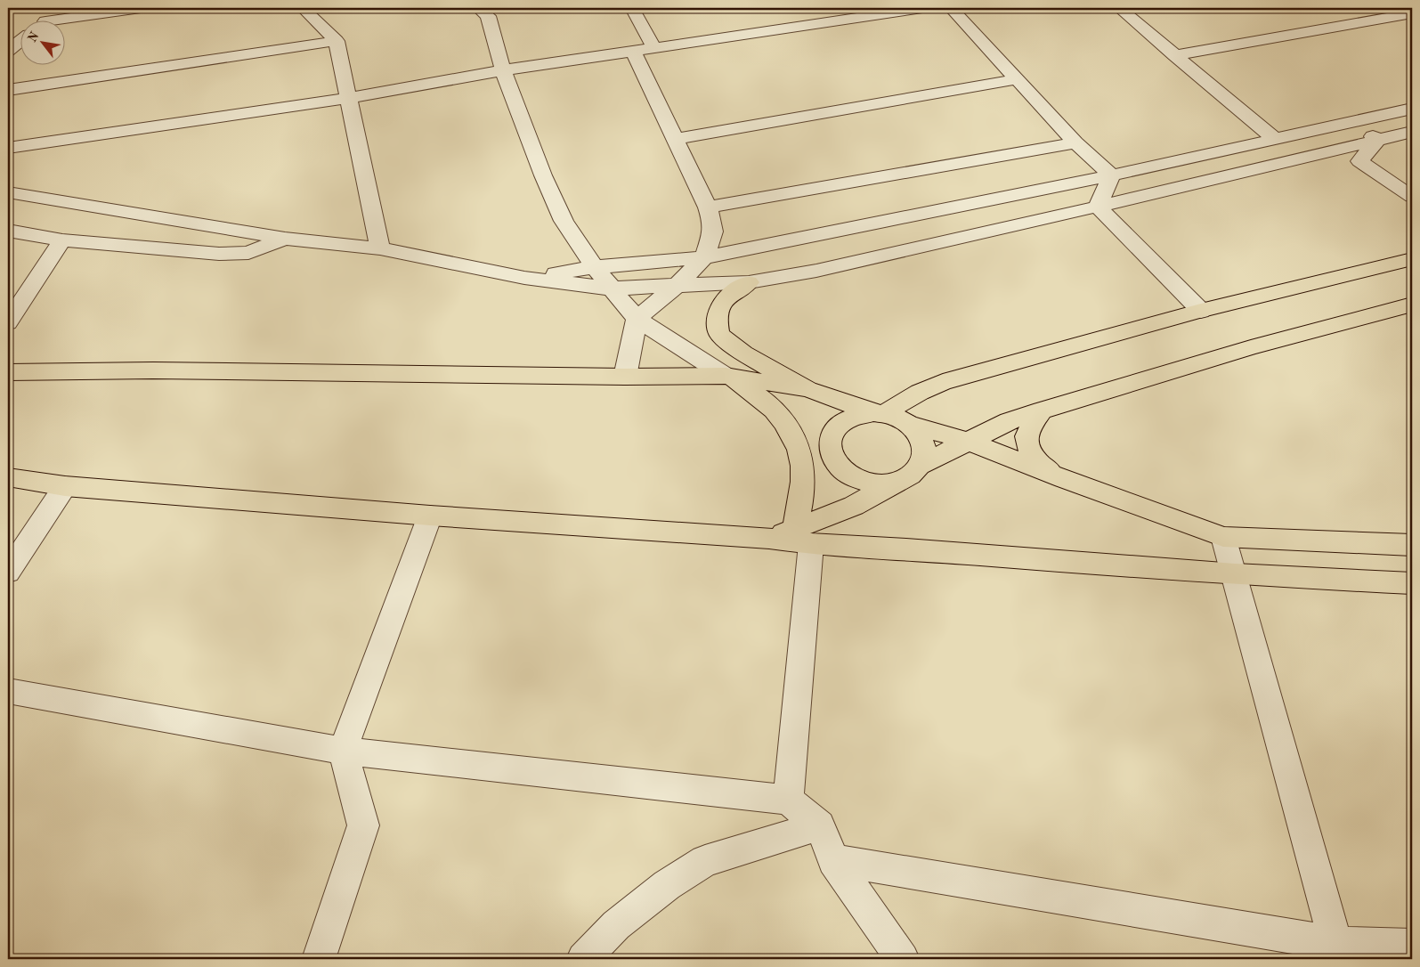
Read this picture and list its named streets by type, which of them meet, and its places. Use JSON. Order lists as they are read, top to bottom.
{
  "north": "top left"
}
